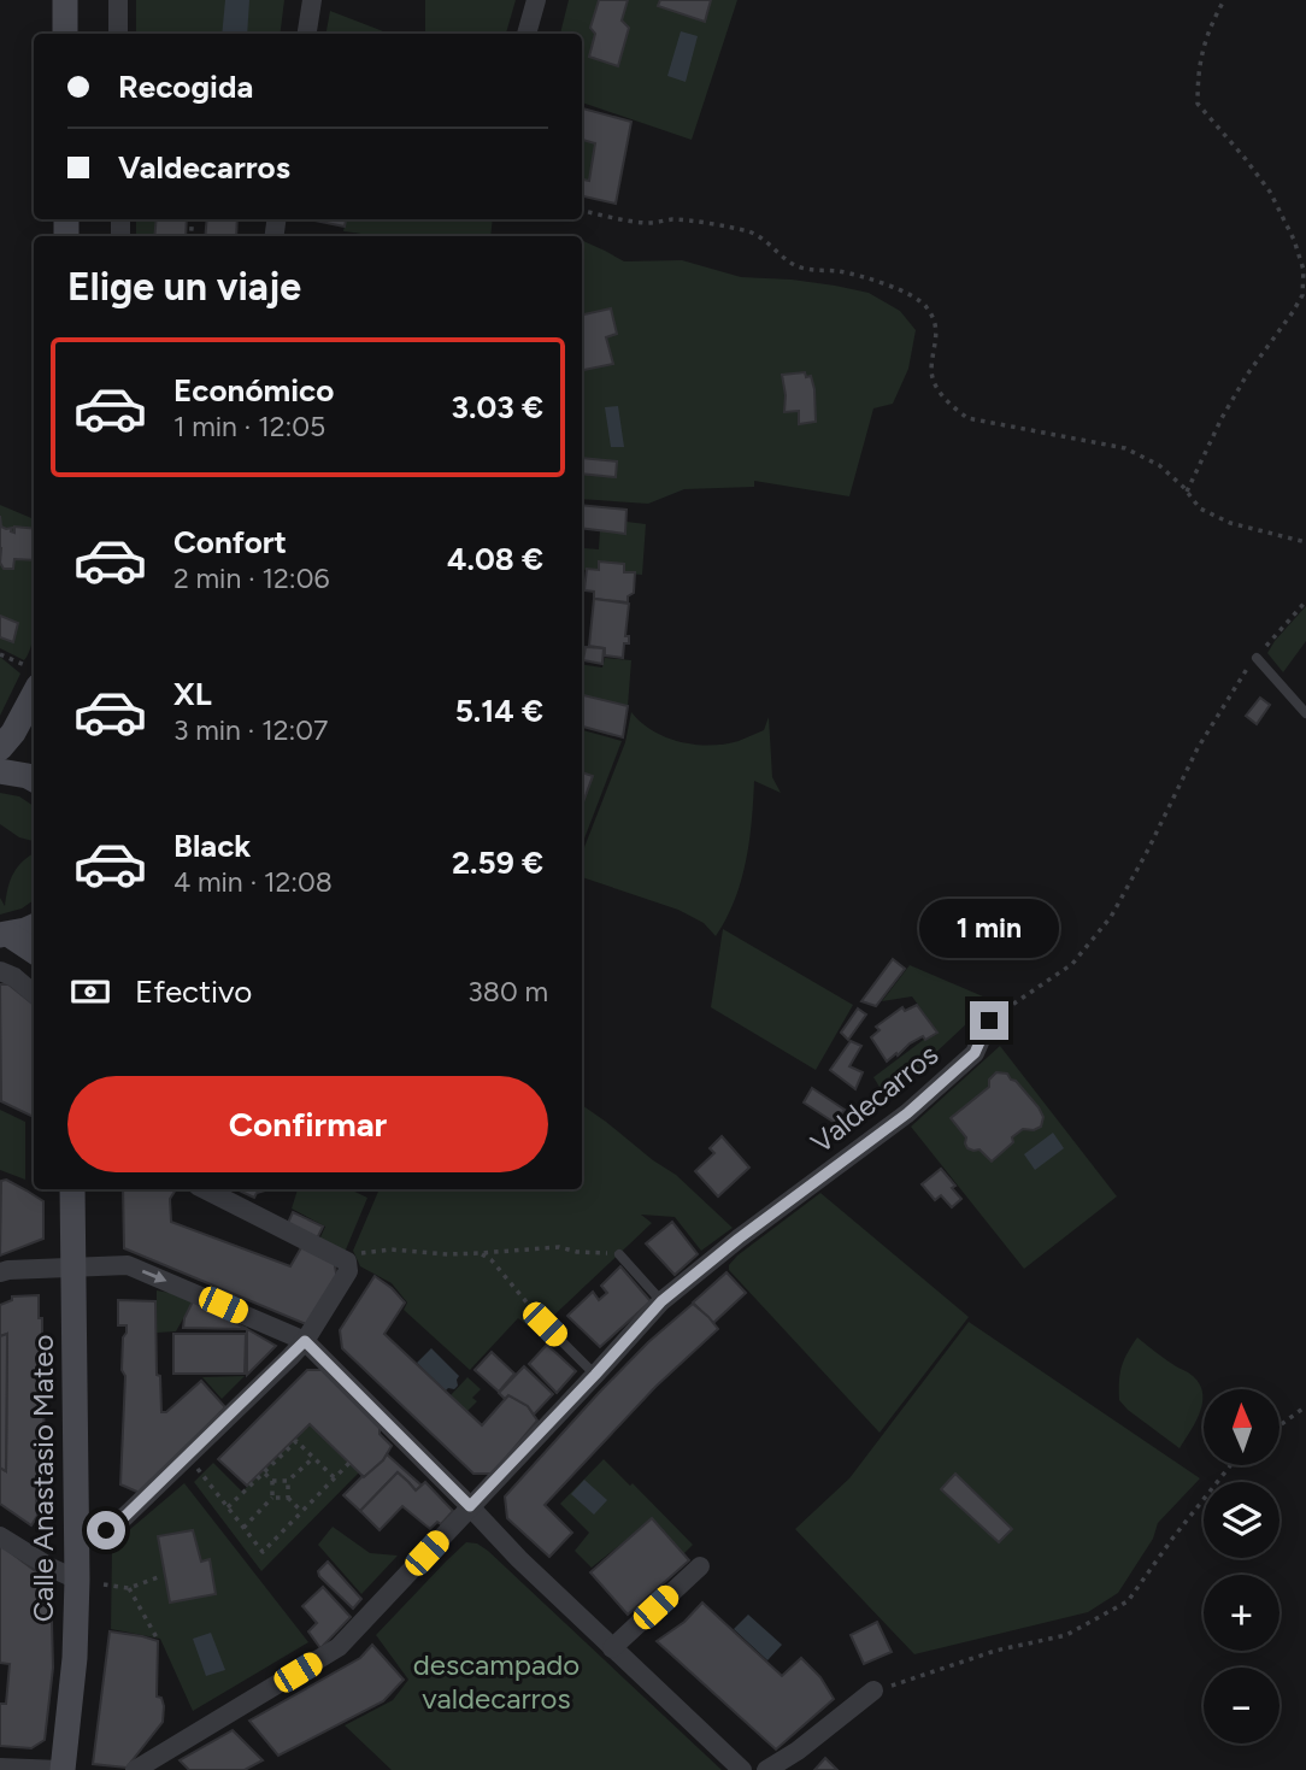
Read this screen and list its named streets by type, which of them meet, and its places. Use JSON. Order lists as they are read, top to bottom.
{
  "streets": {
    "main road": ["Calle Anastasio Mateo"],
    "street": ["Valdecarros"]
  },
  "parks": ["descampado valdecarros"],
  "north": "top",
  "page": {
    "banner": ["Recogida", "Valdecarros"],
    "heading": "Elige un viaje",
    "list": [
      {
        "name": "Económico",
        "note": "1 min · 12:05",
        "value": "3.03 €"
      },
      {
        "name": "Confort",
        "note": "2 min · 12:06",
        "value": "4.08 €"
      },
      {
        "name": "XL",
        "note": "3 min · 12:07",
        "value": "5.14 €"
      },
      {
        "name": "Black",
        "note": "4 min · 12:08",
        "value": "2.59 €"
      }
    ],
    "bubble": "1 min",
    "pay": ["Efectivo", "380 m"],
    "buttons": "Confirmar",
    "map_buttons": ["+", "−"]
  }
}
